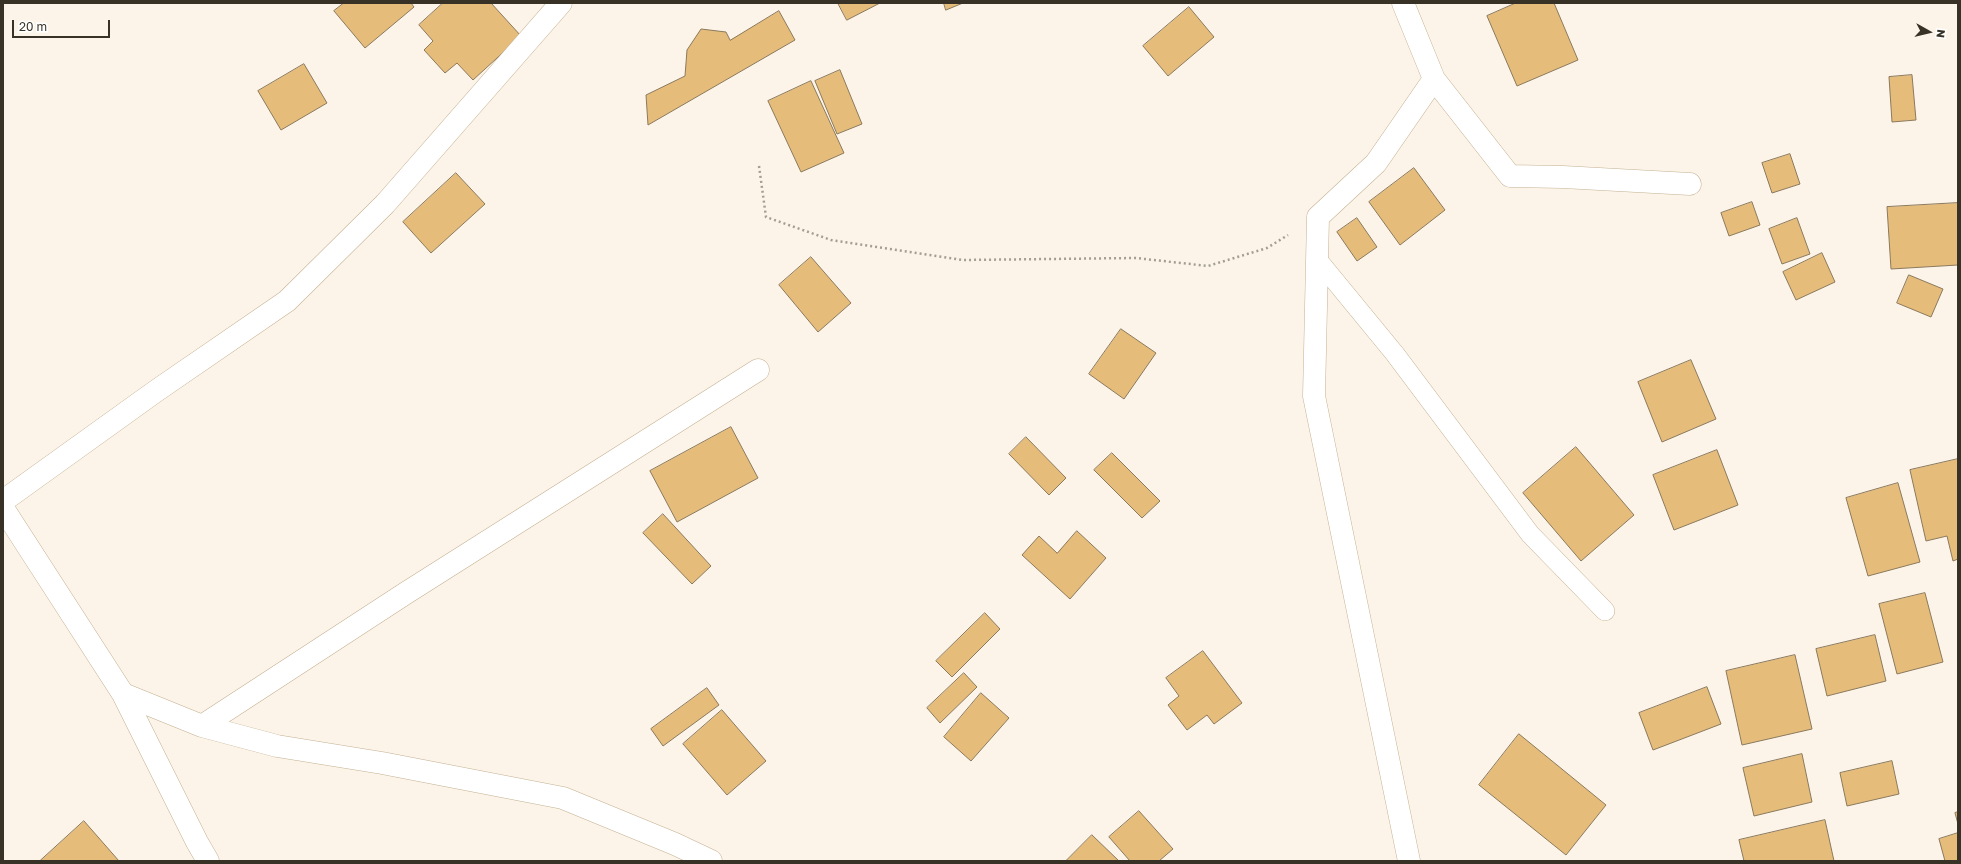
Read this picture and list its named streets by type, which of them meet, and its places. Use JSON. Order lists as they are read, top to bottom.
{
  "scale_bar": "20 m",
  "north": "right"
}
